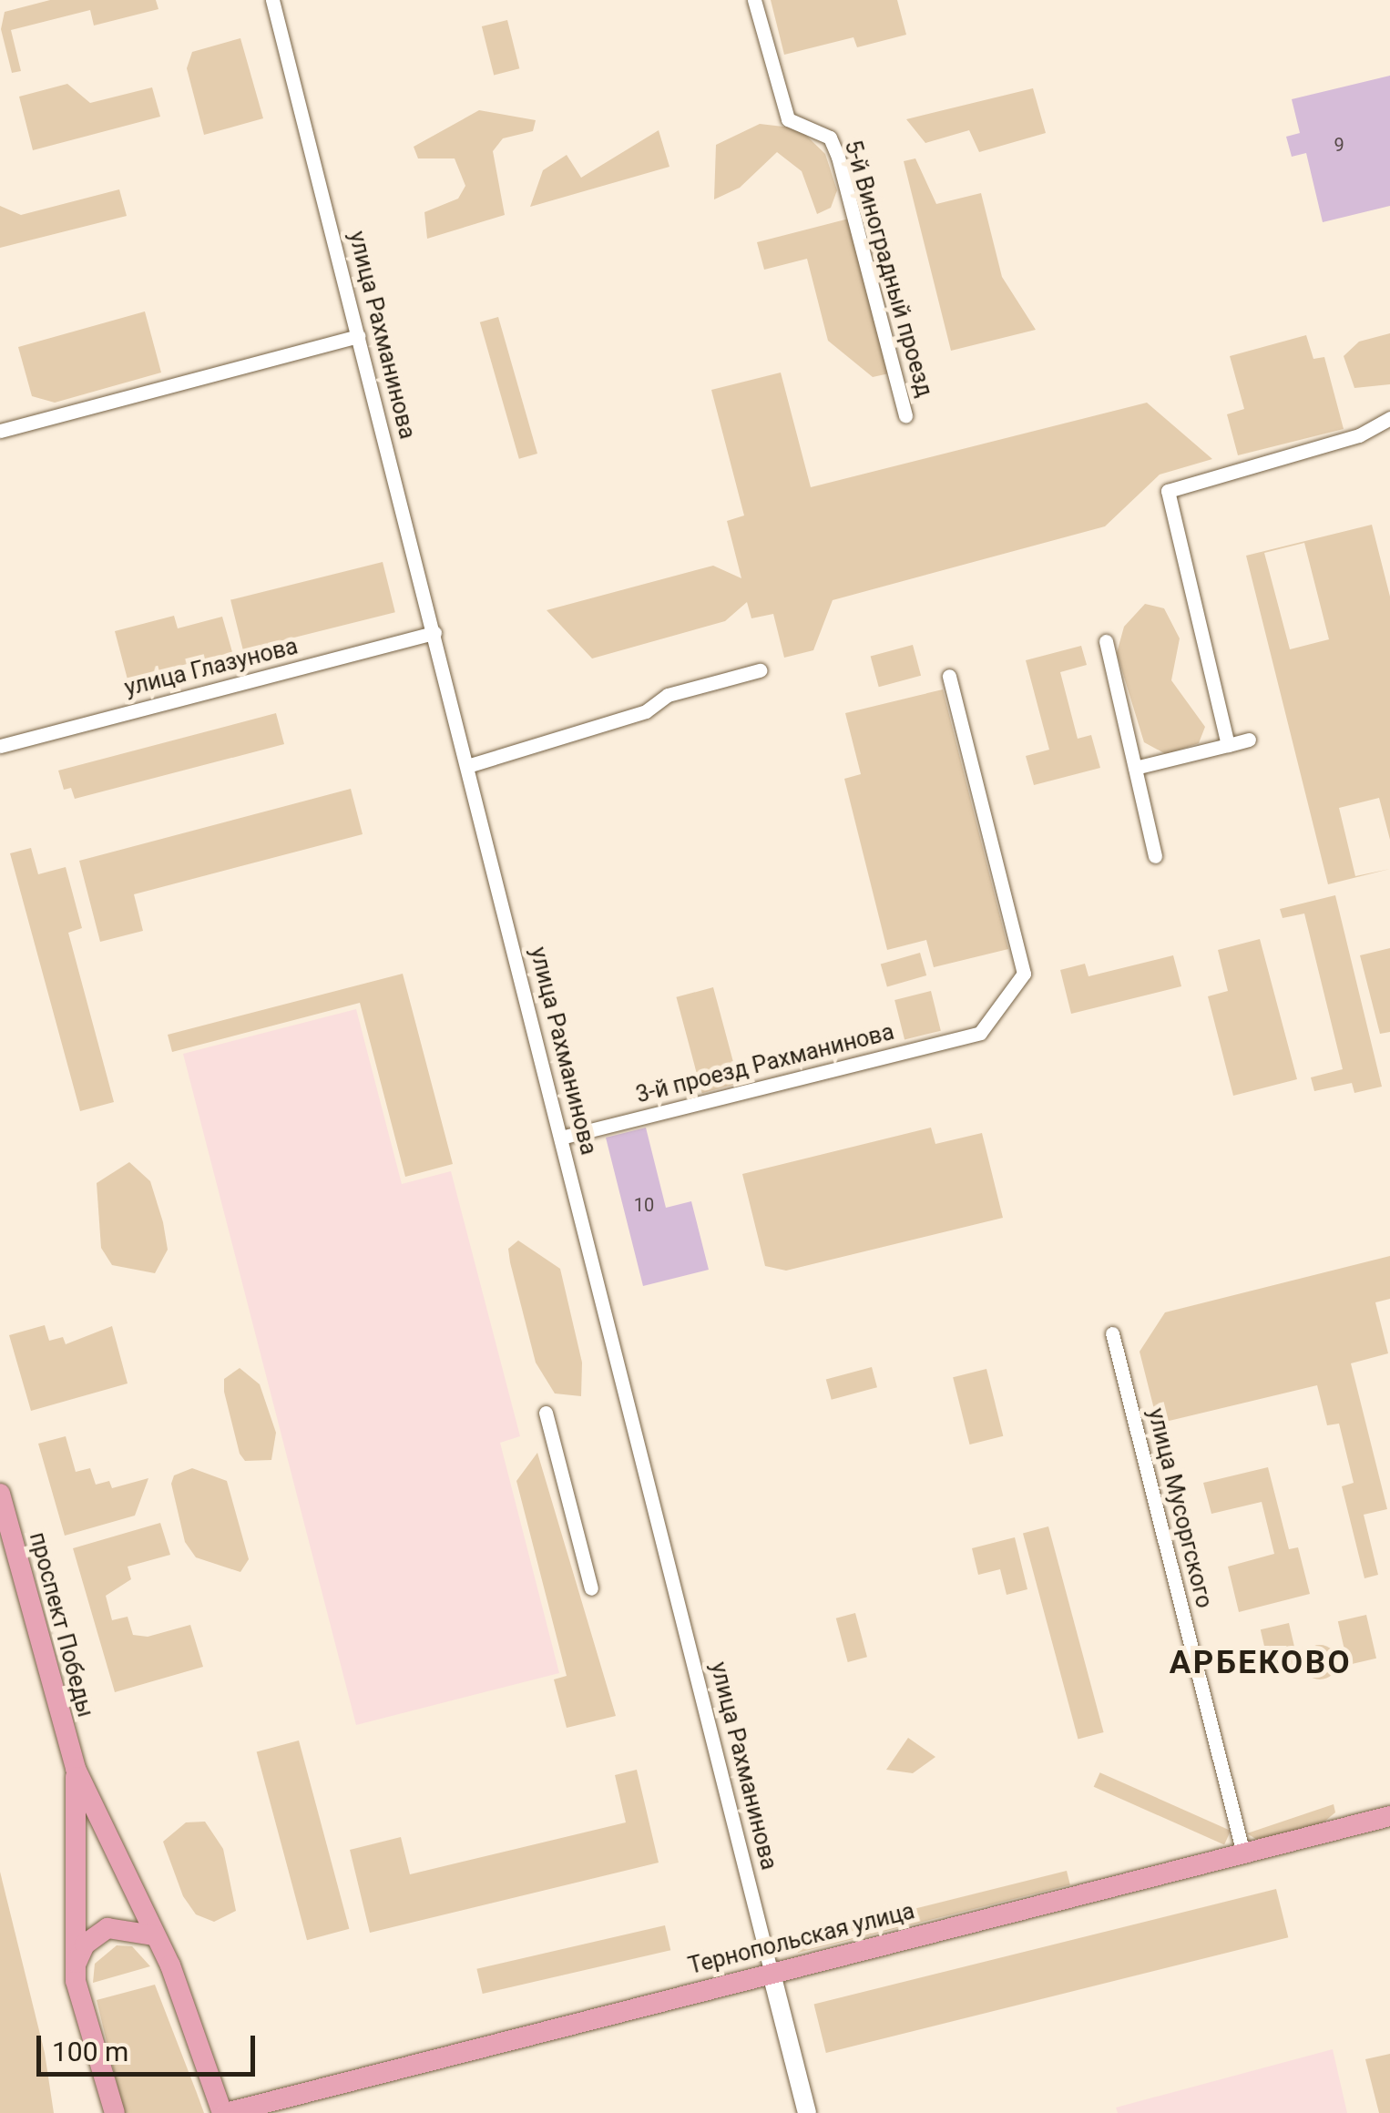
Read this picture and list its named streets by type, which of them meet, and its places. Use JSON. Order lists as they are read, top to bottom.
{
  "streets": {
    "main road": ["улица Рахманинова", "проспект Победы", "Тернопольская улица"],
    "street": [
      "5-й Виноградный проезд",
      "улица Глазунова",
      "3-й проезд Рахманинова",
      "улица Мусоргского"
    ]
  },
  "crossings": [
    ["улица Рахманинова", "улица Глазунова"],
    ["улица Рахманинова", "3-й проезд Рахманинова"],
    ["улица Рахманинова", "Тернопольская улица"],
    ["улица Мусоргского", "Тернопольская улица"],
    ["проспект Победы", "Тернопольская улица"]
  ],
  "districts": ["АРБЕКОВО"],
  "house_numbers": ["9", "10"],
  "scale_bar": "100 m"
}
